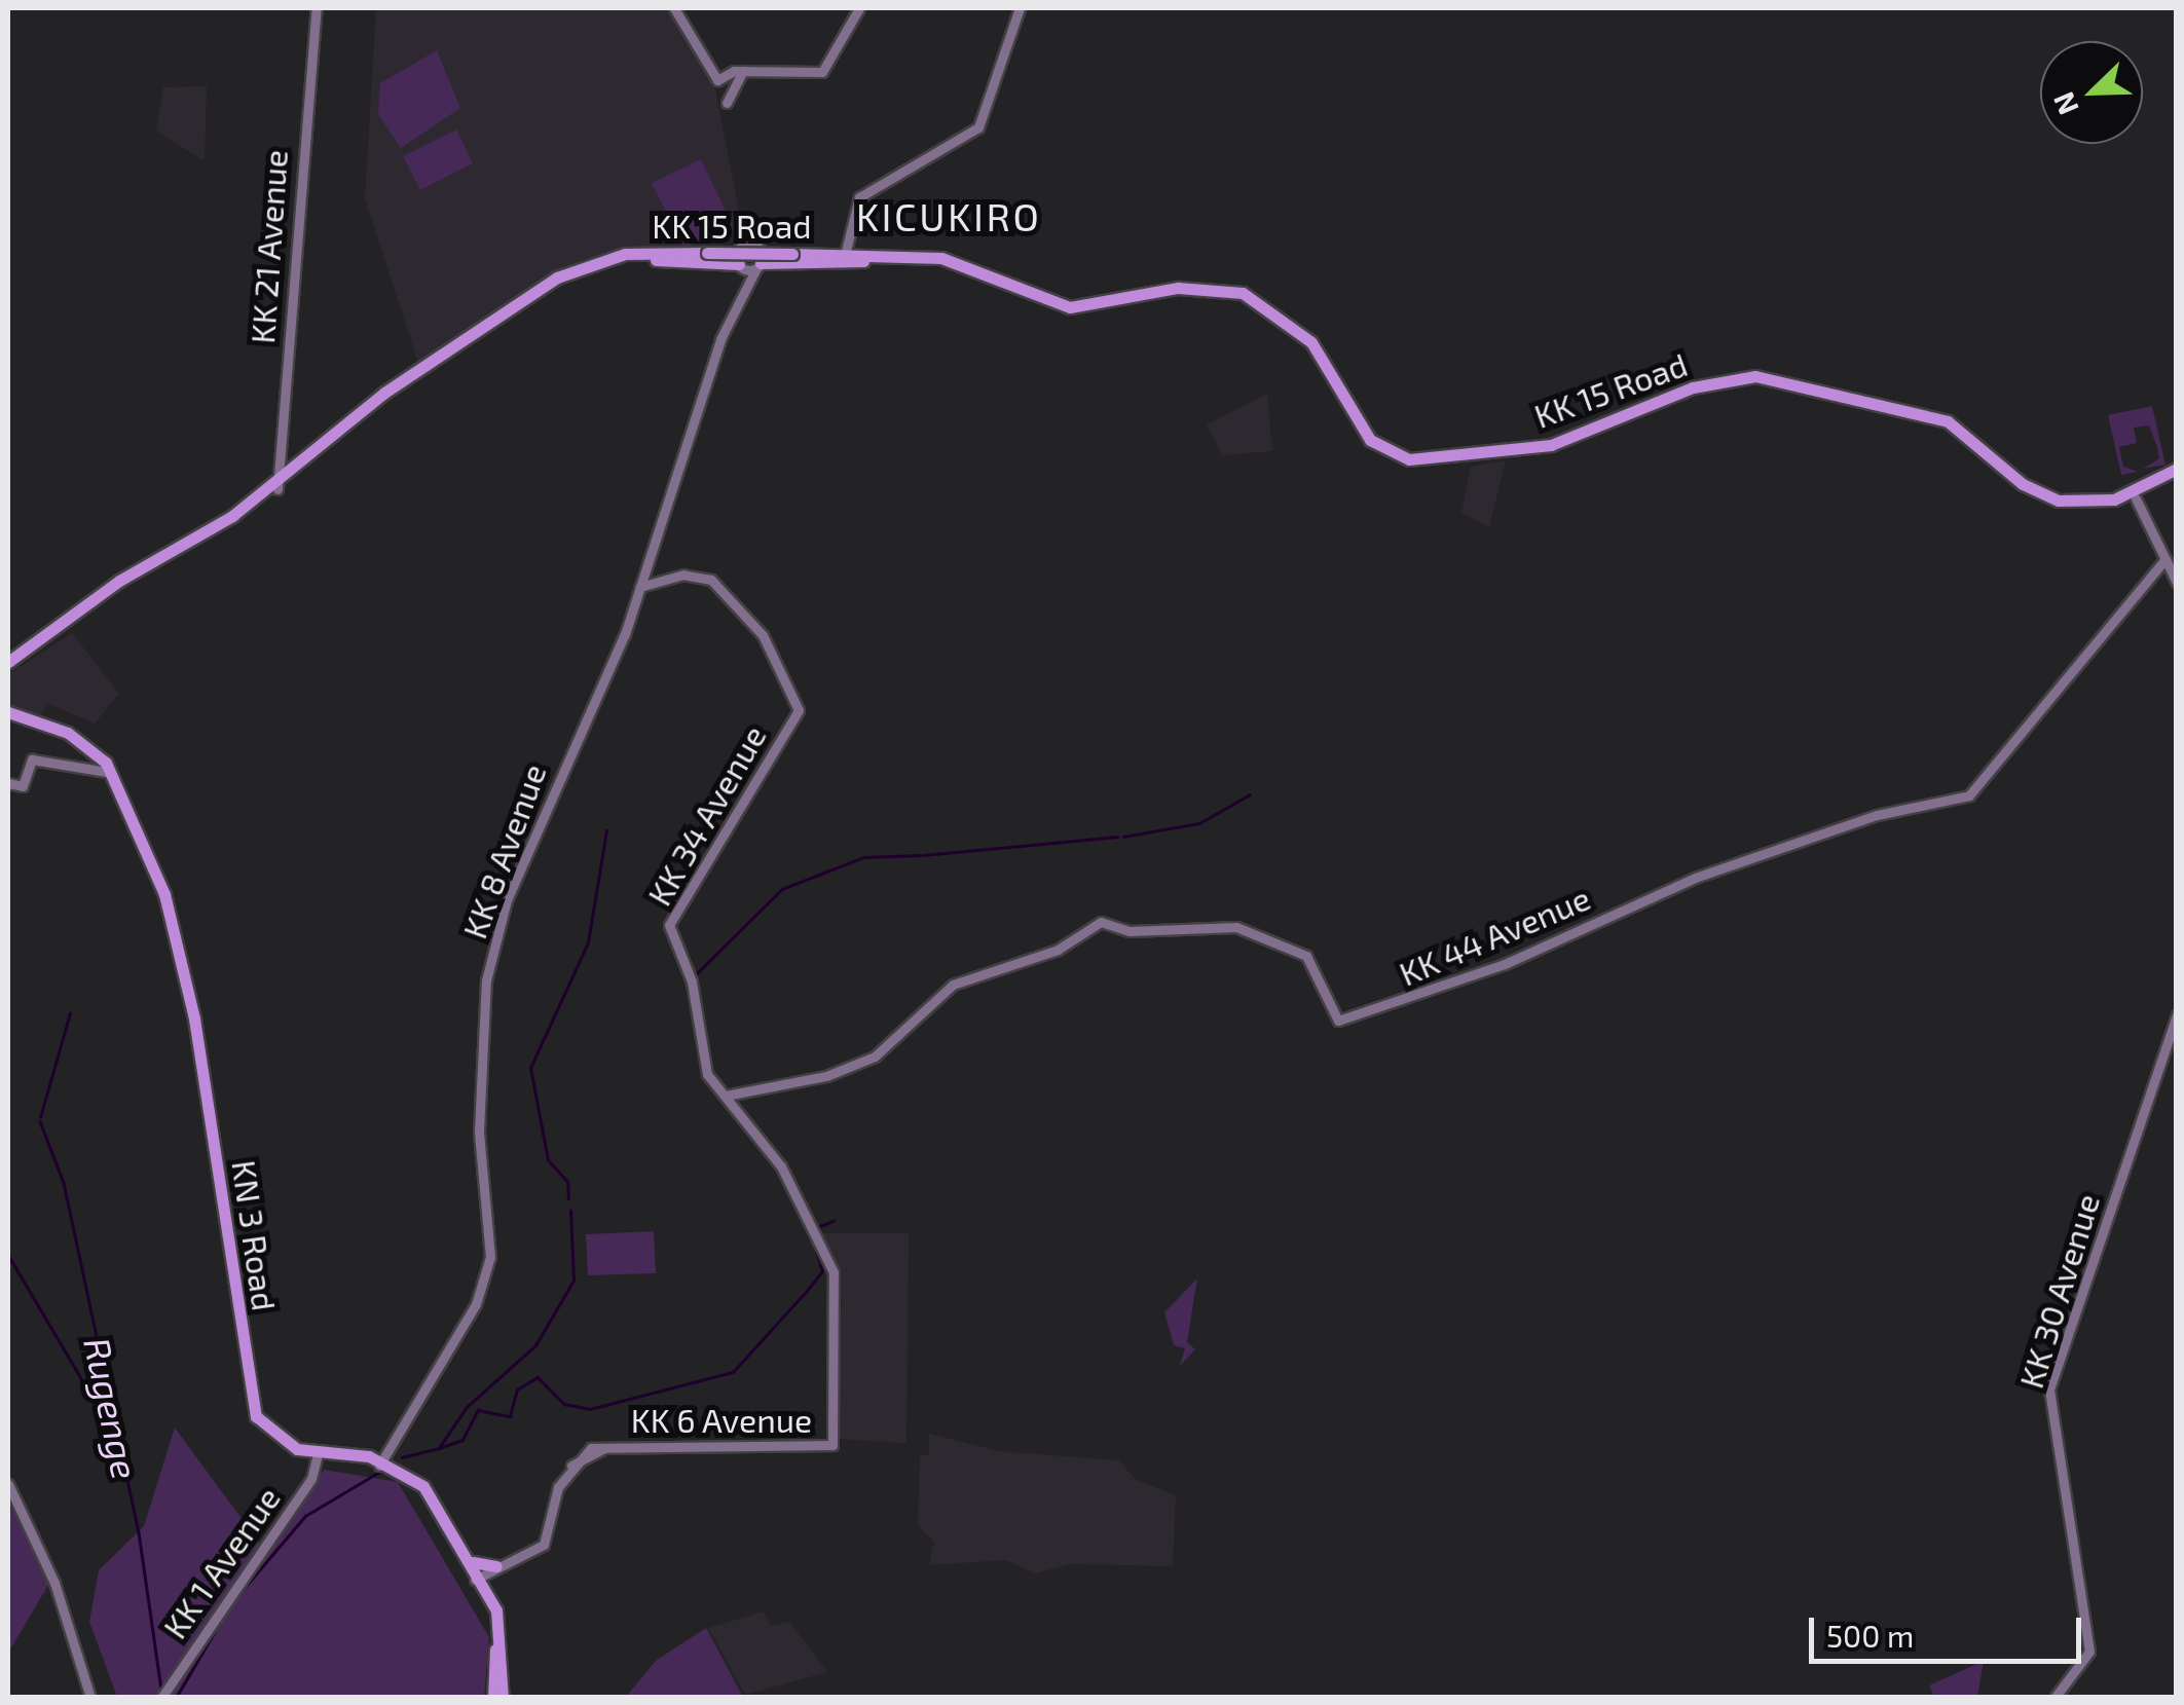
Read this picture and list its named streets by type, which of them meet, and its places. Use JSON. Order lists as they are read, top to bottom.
{
  "streets": {
    "highway": ["KK 15 Road", "KN 3 Road"],
    "main road": [
      "KK 21 Avenue",
      "KK 34 Avenue",
      "KK 8 Avenue",
      "KK 44 Avenue",
      "KK 30 Avenue",
      "KK 6 Avenue",
      "KK 1 Avenue"
    ]
  },
  "crossings": [
    ["KK 15 Road", "KK 21 Avenue"],
    ["KK 34 Avenue", "KK 8 Avenue"],
    ["KK 34 Avenue", "KK 44 Avenue"],
    ["KK 34 Avenue", "KK 6 Avenue"],
    ["KK 8 Avenue", "KN 3 Road"],
    ["KN 3 Road", "KK 1 Avenue"]
  ],
  "districts": ["KICUKIRO"],
  "water": ["Rugenge"],
  "scale_bar": "500 m",
  "north": "bottom left"
}
